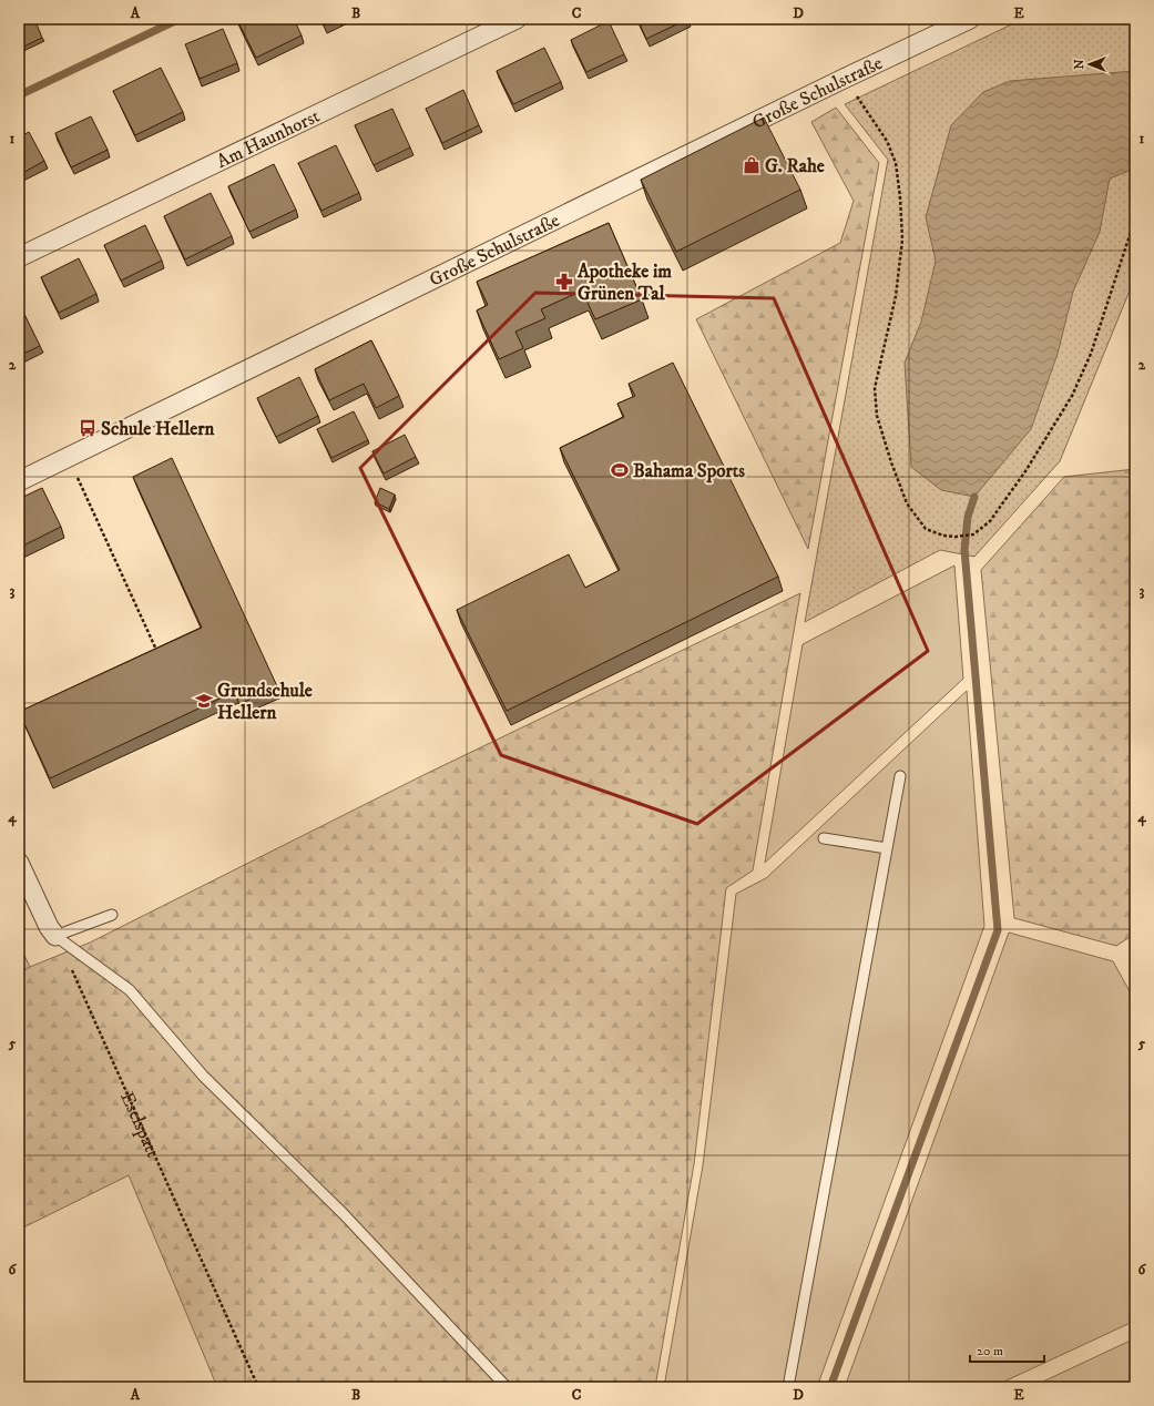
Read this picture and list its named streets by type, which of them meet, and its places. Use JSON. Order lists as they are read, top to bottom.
{
  "streets": {
    "street": ["Große Schulstraße", "Am Haunhorst"],
    "path": ["Eselspatt"]
  },
  "places": {
    "shop": ["G. Rahe"],
    "pharmacy": ["Apotheke im Grünen Tal"],
    "bus stop": ["Schule Hellern"],
    "sports": ["Bahama Sports"],
    "school or university": ["Grundschule Hellern"]
  },
  "scale_bar": "20 m",
  "north": "left",
  "grid": {
    "columns": [
      "A",
      "B",
      "C",
      "D",
      "E"
    ],
    "rows": [
      "1",
      "2",
      "3",
      "4",
      "5",
      "6"
    ]
  }
}
